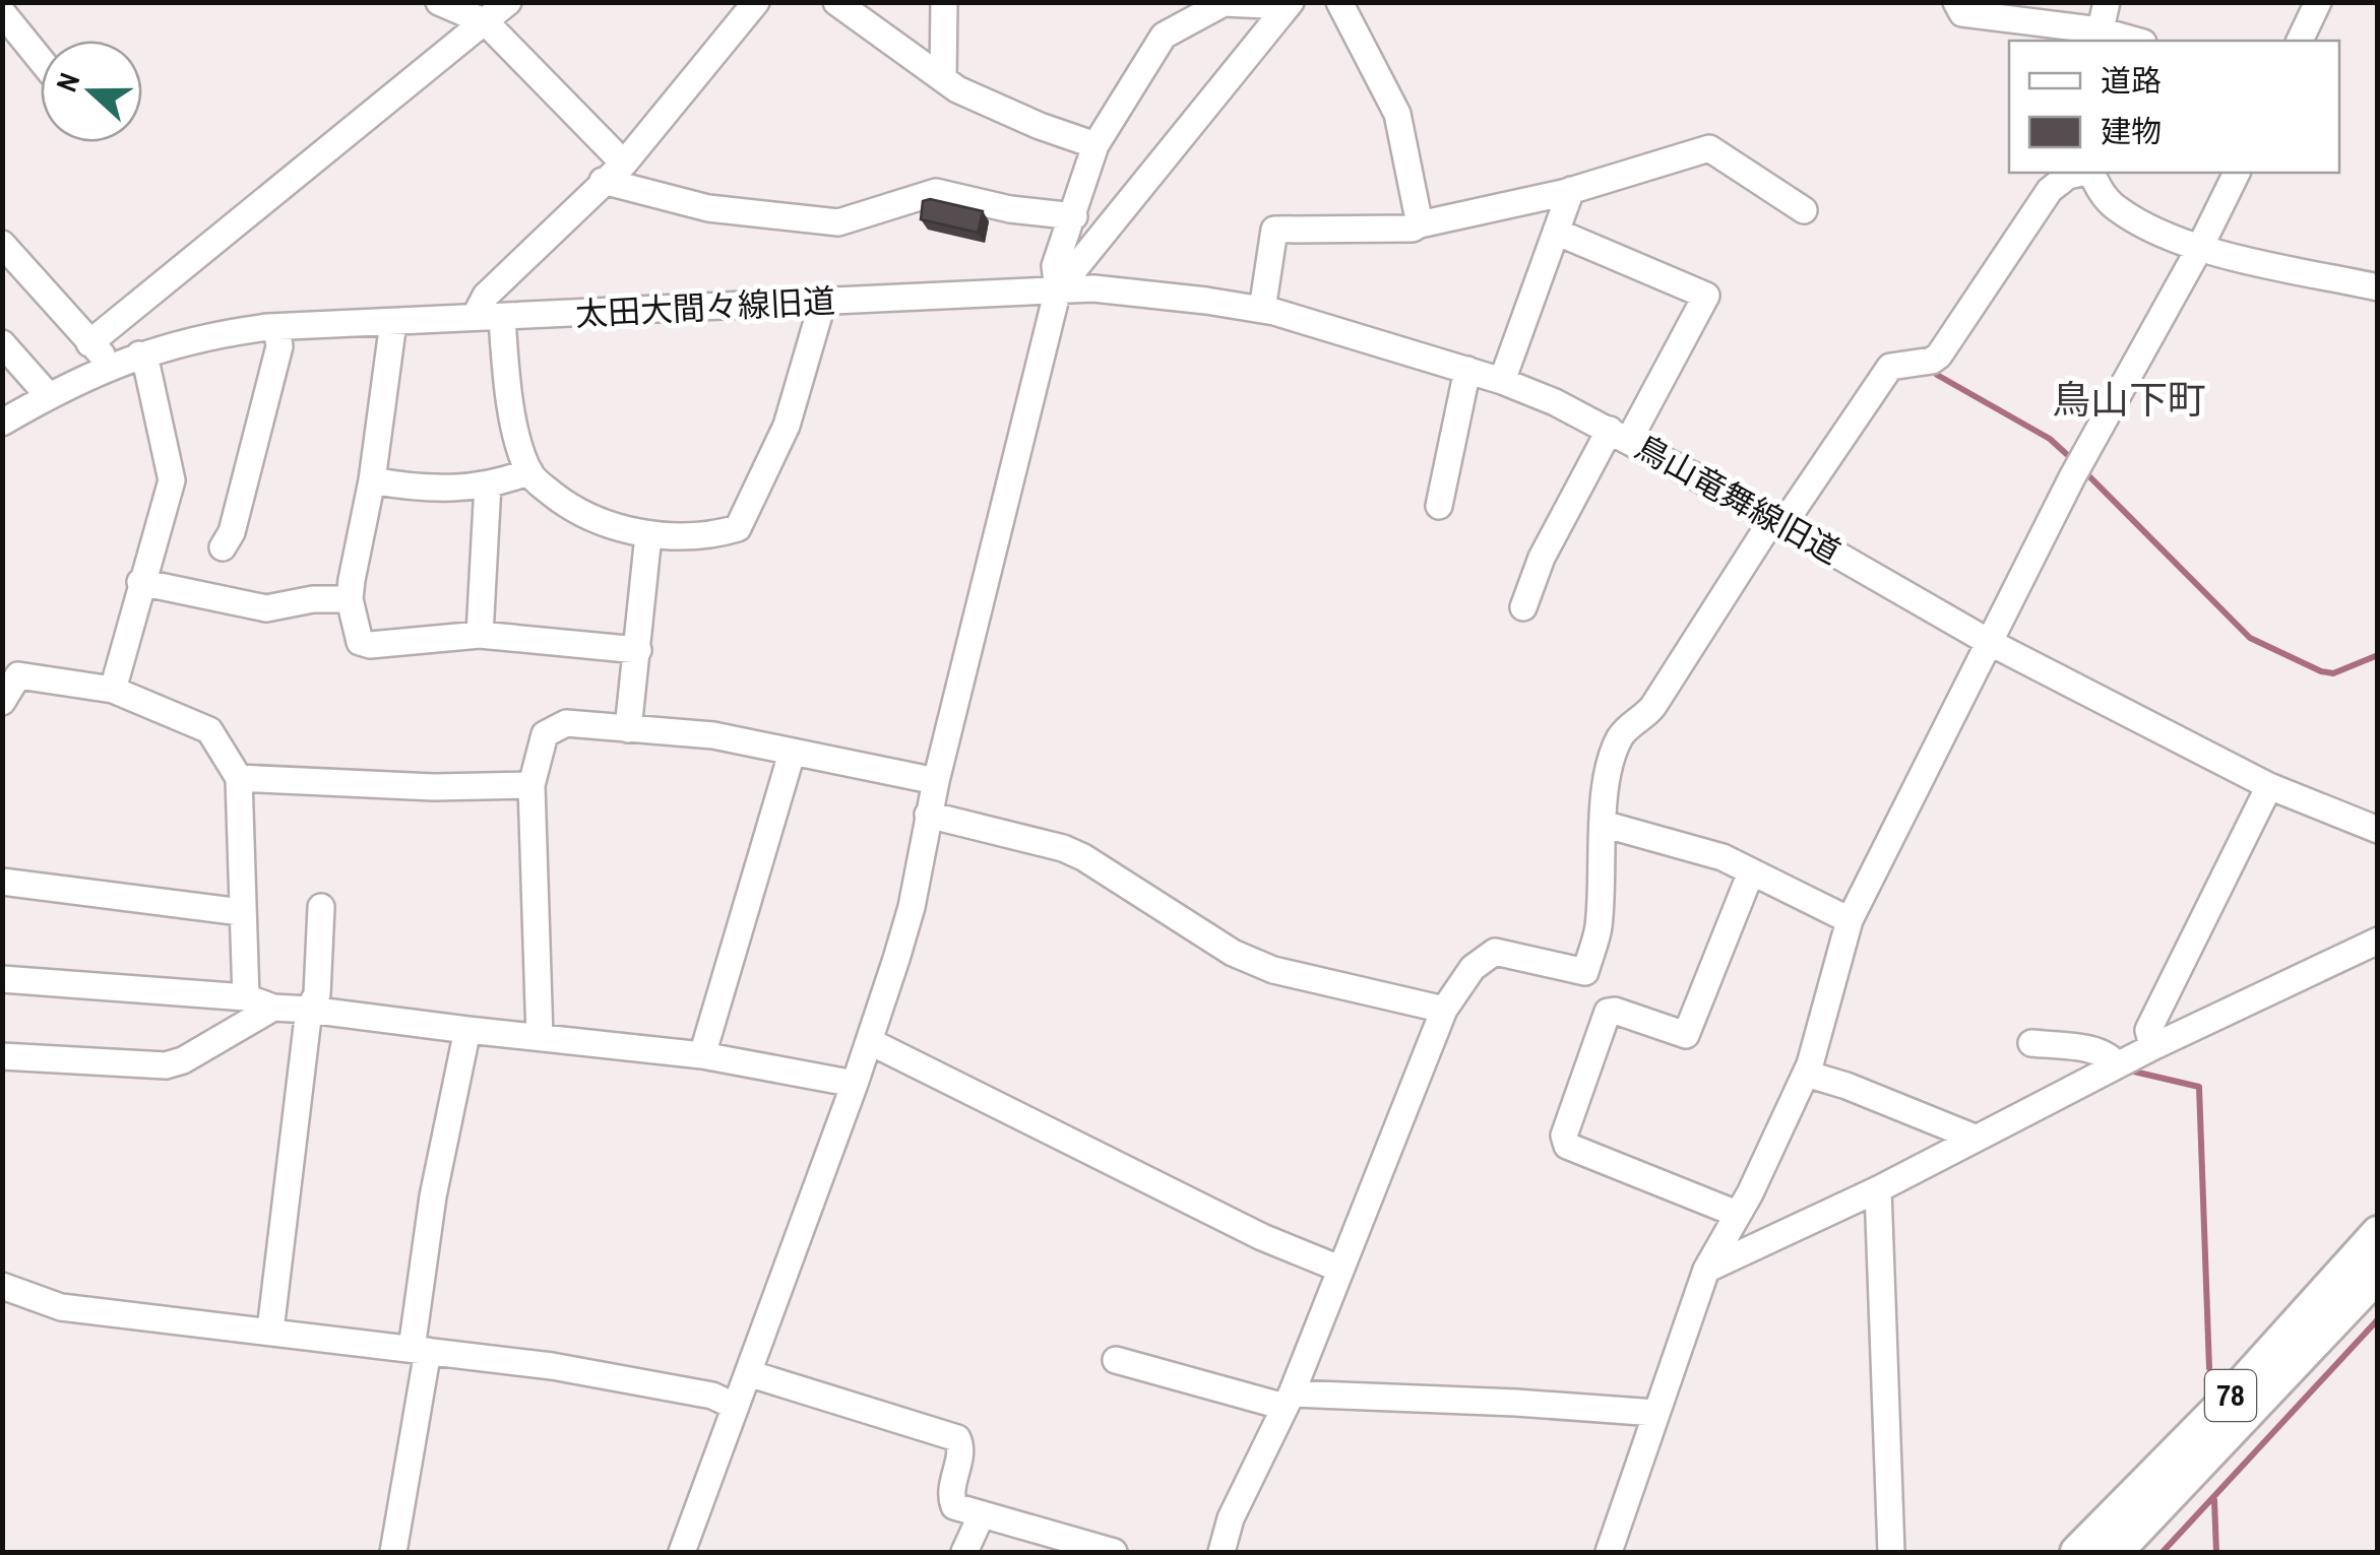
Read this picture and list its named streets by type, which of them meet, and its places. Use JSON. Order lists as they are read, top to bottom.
{
  "streets": {
    "main road": ["78"],
    "street": ["太田大間々線旧道", "鳥山竜舞線旧道"]
  },
  "crossings": [
    ["太田大間々線旧道", "鳥山竜舞線旧道"]
  ],
  "districts": ["鳥山下町"],
  "legend": ["道路", "建物"],
  "north": "left"
}
